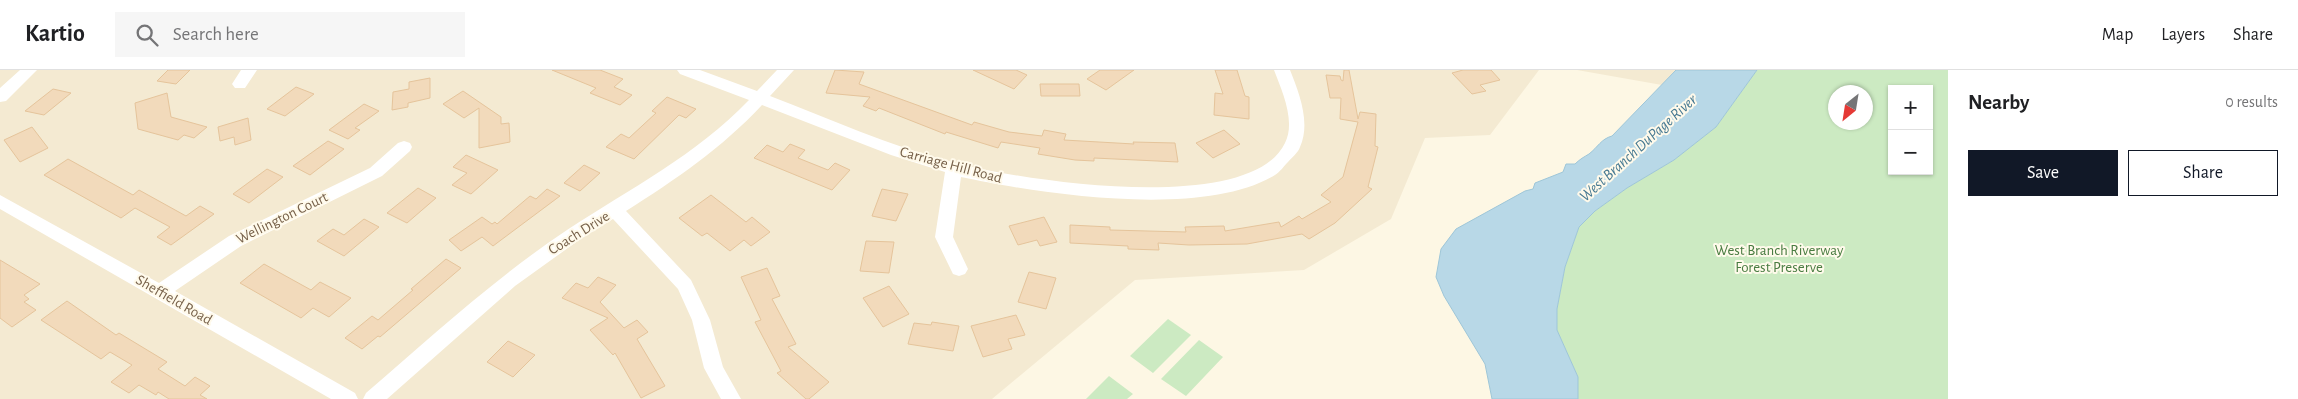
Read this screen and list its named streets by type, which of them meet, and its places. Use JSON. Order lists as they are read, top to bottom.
{
  "streets": {
    "street": [
      "Carriage Hill Road",
      "Wellington Court",
      "Coach Drive",
      "Sheffield Road"
    ]
  },
  "crossings": [
    ["Carriage Hill Road", "Coach Drive"],
    ["Wellington Court", "Sheffield Road"]
  ],
  "water": ["West Branch DuPage River"],
  "parks": ["West Branch Riverway Forest Preserve"],
  "north": "bottom left",
  "page": {
    "header": "Kartio",
    "search": "Search here",
    "nav": ["Map", "Layers", "Share"],
    "heading": ["Nearby", "0 results"],
    "map_buttons": ["+", "−"],
    "buttons": ["Save", "Share"]
  }
}
